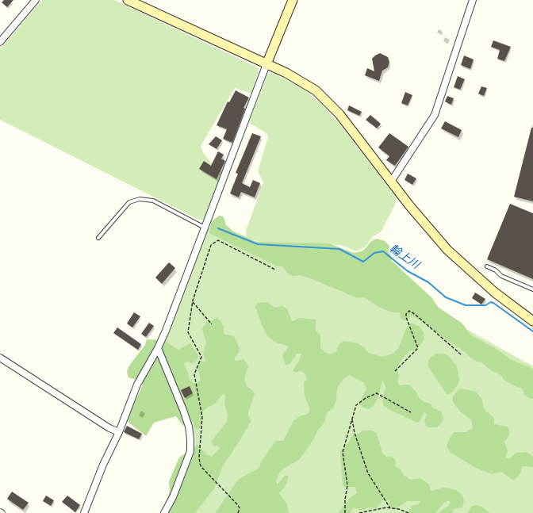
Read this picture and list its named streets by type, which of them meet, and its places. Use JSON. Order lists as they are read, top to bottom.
{
  "water": ["輪上川"]
}
